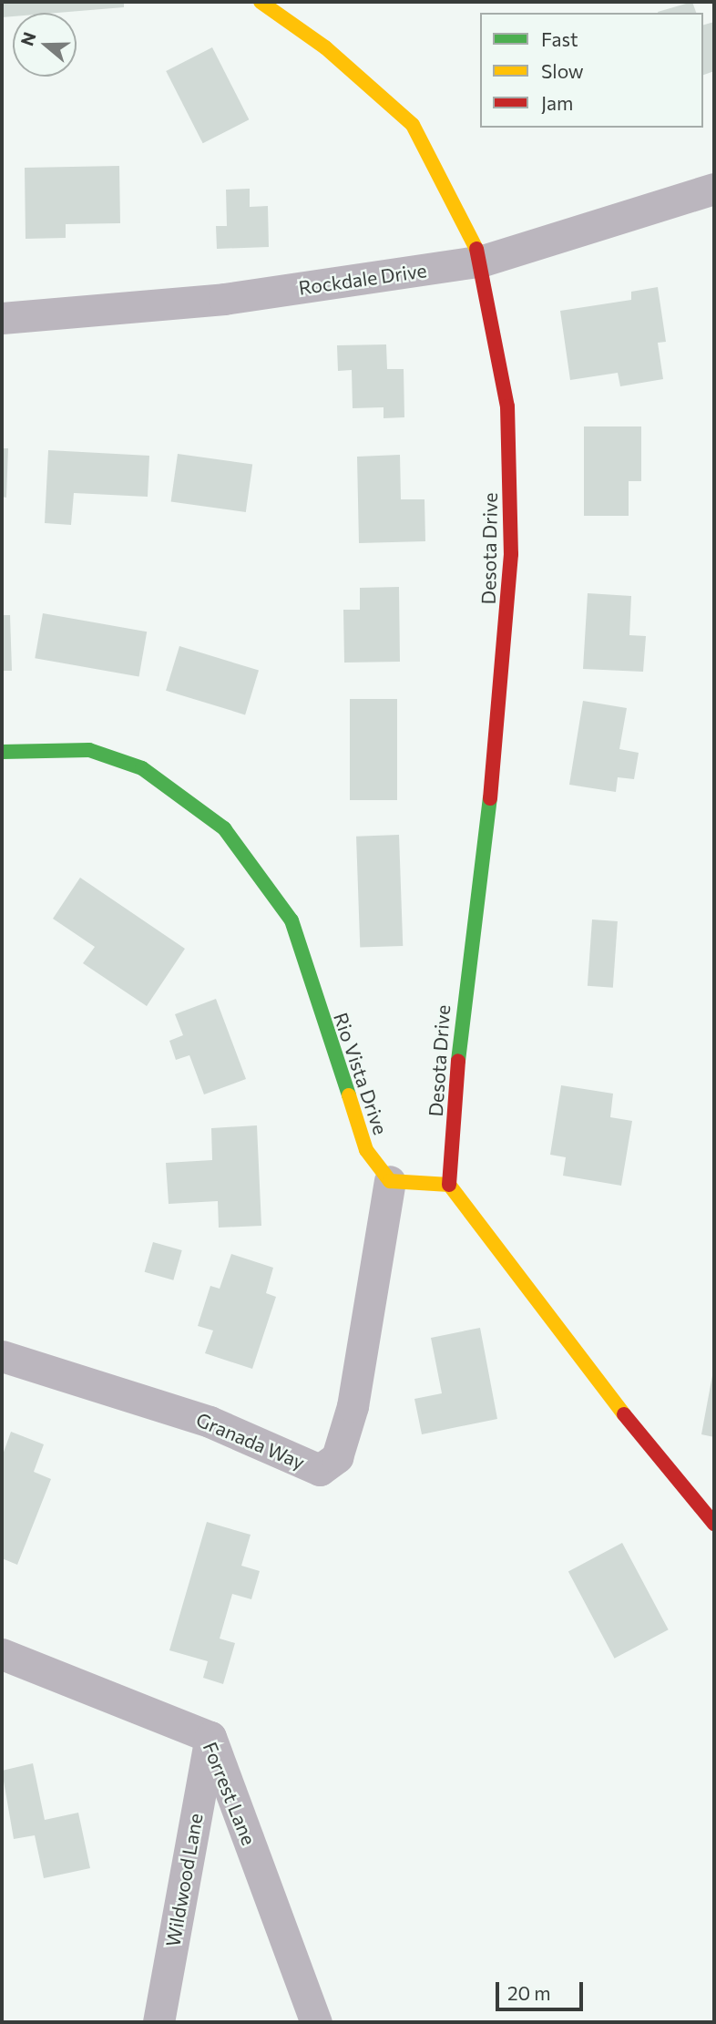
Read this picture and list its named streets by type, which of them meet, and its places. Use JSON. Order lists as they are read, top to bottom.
{
  "streets": {
    "street": [
      "Rockdale Drive",
      "Desota Drive",
      "Rio Vista Drive",
      "Granada Way",
      "Forrest Lane",
      "Wildwood Lane"
    ]
  },
  "crossings": [
    ["Rockdale Drive", "Desota Drive"],
    ["Rio Vista Drive", "Granada Way"],
    ["Forrest Lane", "Wildwood Lane"]
  ],
  "legend": ["Fast", "Slow", "Jam"],
  "scale_bar": "20 m",
  "north": "left"
}
